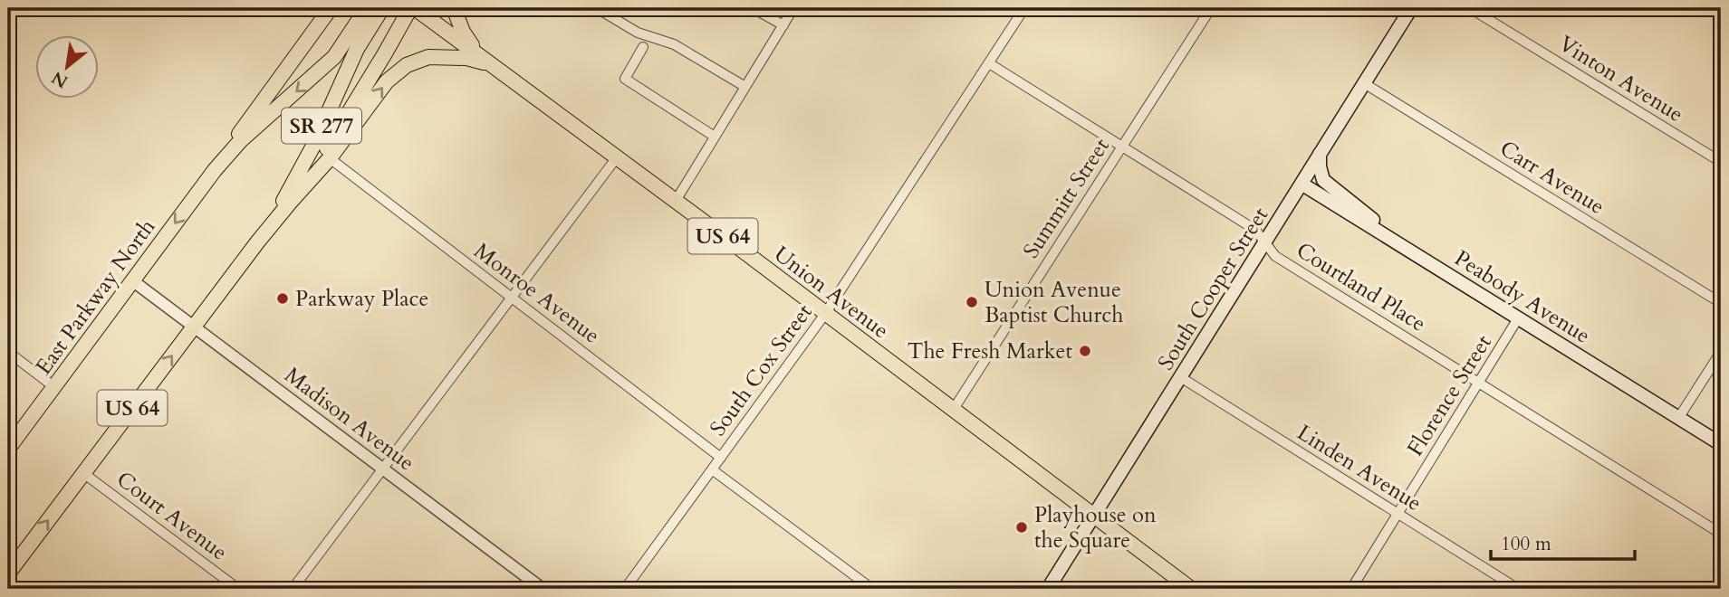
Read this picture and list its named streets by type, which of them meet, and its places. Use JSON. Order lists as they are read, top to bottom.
{
  "streets": {
    "main road": [
      "SR 277",
      "US 64",
      "South Cooper Street",
      "Union Avenue",
      "East Parkway North",
      "Peabody Avenue"
    ],
    "street": [
      "Vinton Avenue",
      "Carr Avenue",
      "Summitt Street",
      "Courtland Place",
      "Monroe Avenue",
      "South Cox Street",
      "Florence Street",
      "Madison Avenue",
      "Linden Avenue",
      "Court Avenue"
    ]
  },
  "crossings": [
    ["SR 277", "US 64"],
    ["Carr Avenue", "South Cooper Street"],
    ["Summitt Street", "Courtland Place"],
    ["Summitt Street", "Union Avenue"],
    ["US 64", "Union Avenue"],
    ["US 64", "Monroe Avenue"],
    ["US 64", "Madison Avenue"],
    ["US 64", "Court Avenue"],
    ["Courtland Place", "South Cooper Street"],
    ["Courtland Place", "South Cox Street"],
    ["Courtland Place", "Florence Street"],
    ["South Cooper Street", "Union Avenue"],
    ["South Cooper Street", "Peabody Avenue"],
    ["South Cooper Street", "Linden Avenue"],
    ["Union Avenue", "South Cox Street"],
    ["Monroe Avenue", "South Cox Street"],
    ["East Parkway North", "Madison Avenue"],
    ["Peabody Avenue", "Florence Street"],
    ["Florence Street", "Linden Avenue"]
  ],
  "places": [
    "Parkway Place",
    "Union Avenue Baptist Church",
    "The Fresh Market",
    "Playhouse on the Square"
  ],
  "scale_bar": "100 m",
  "north": "bottom left"
}
